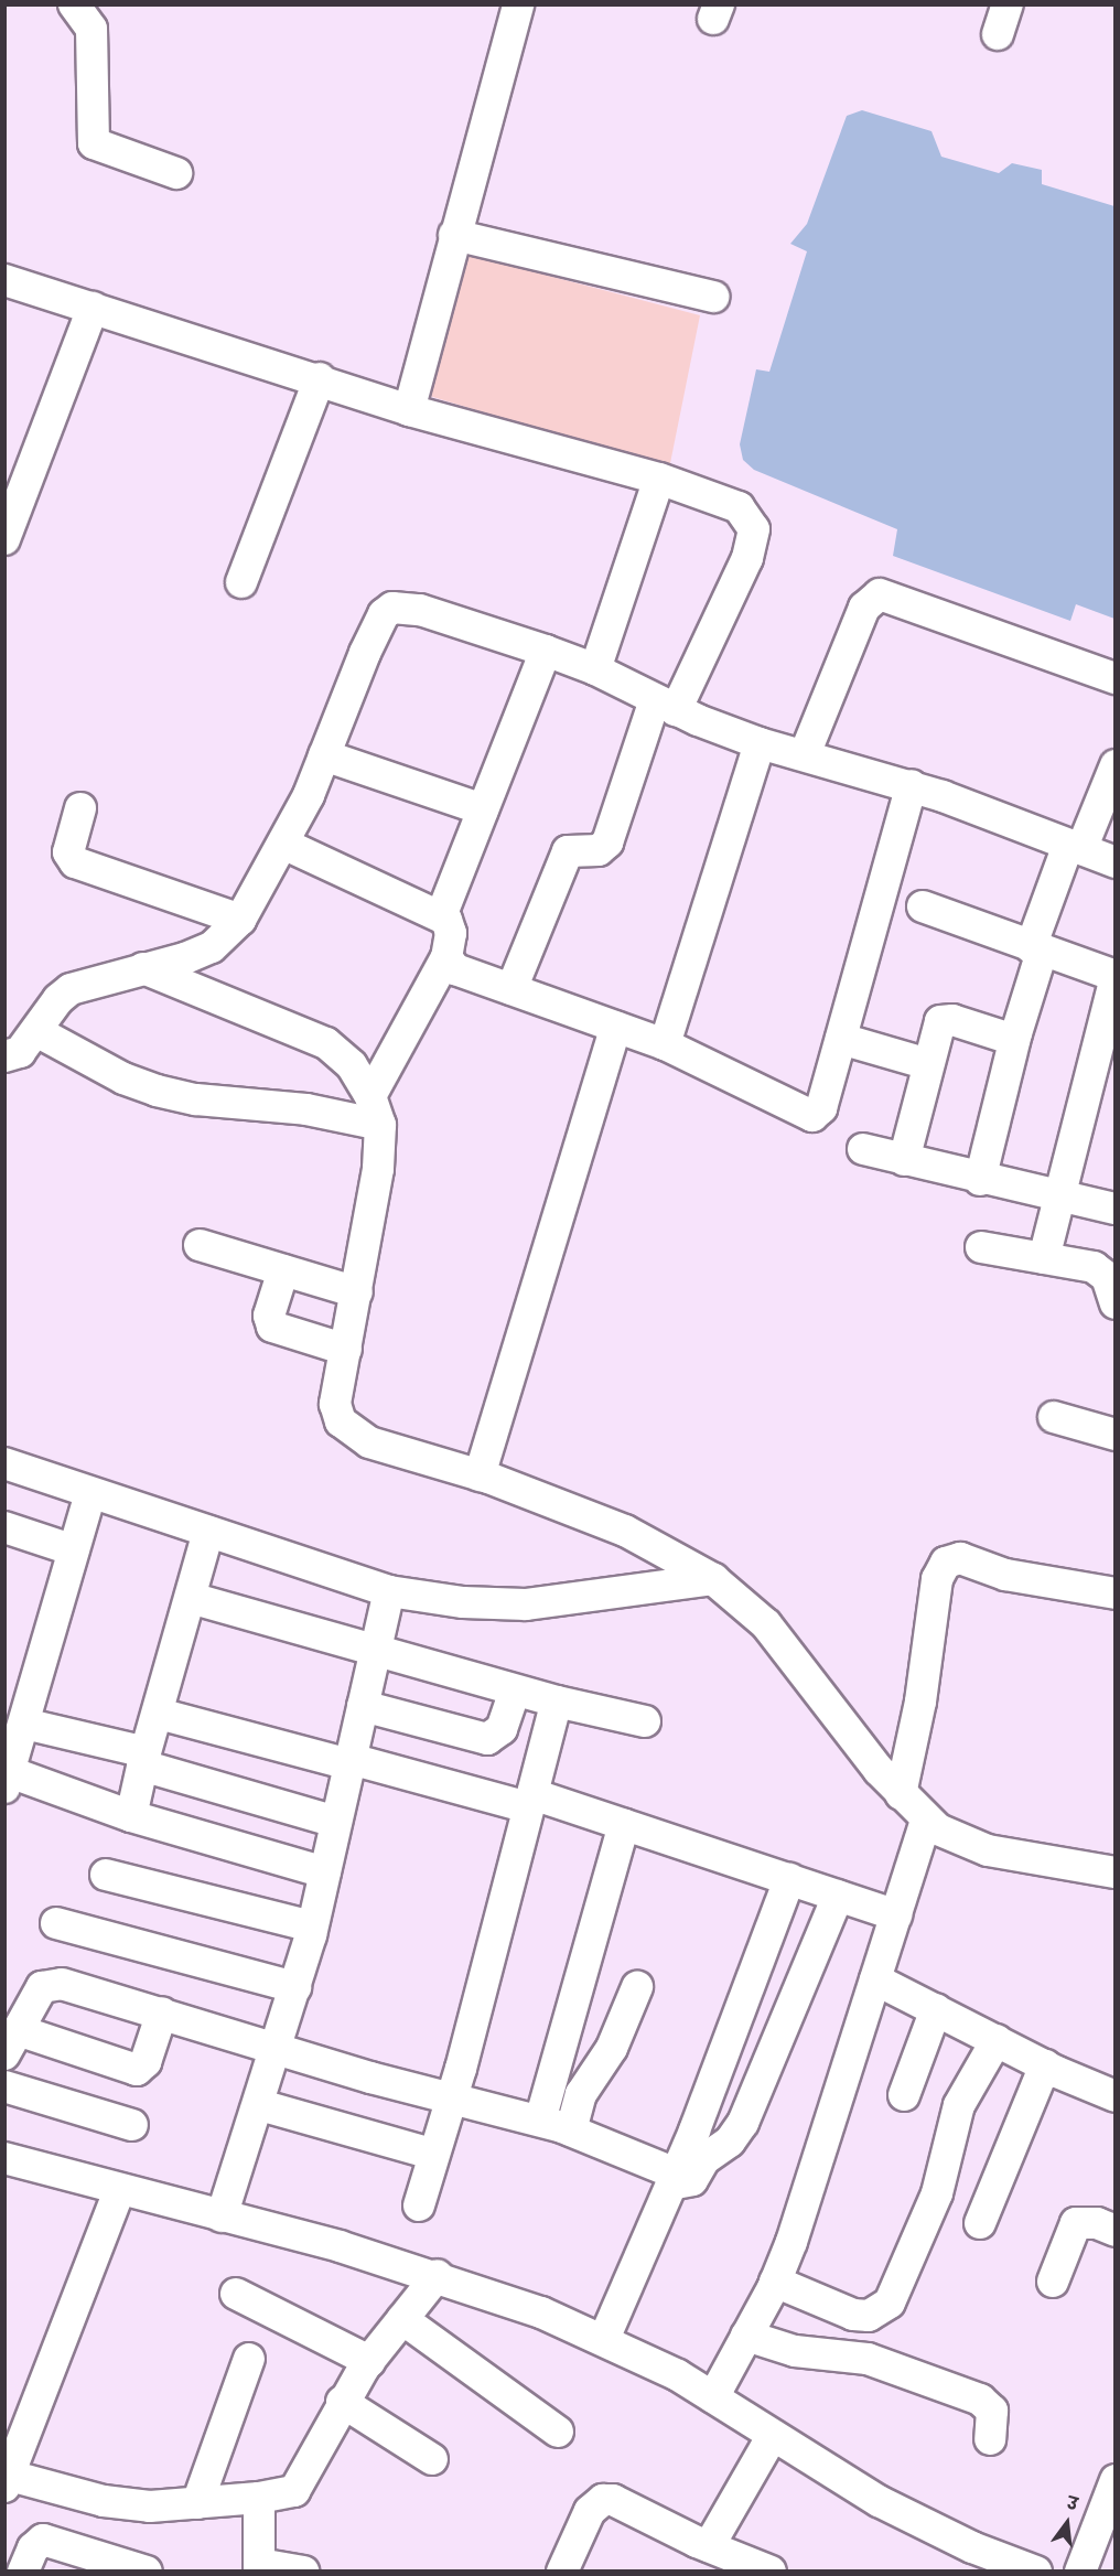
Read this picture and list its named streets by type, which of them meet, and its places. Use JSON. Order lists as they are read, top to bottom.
{
  "north": "top"
}
